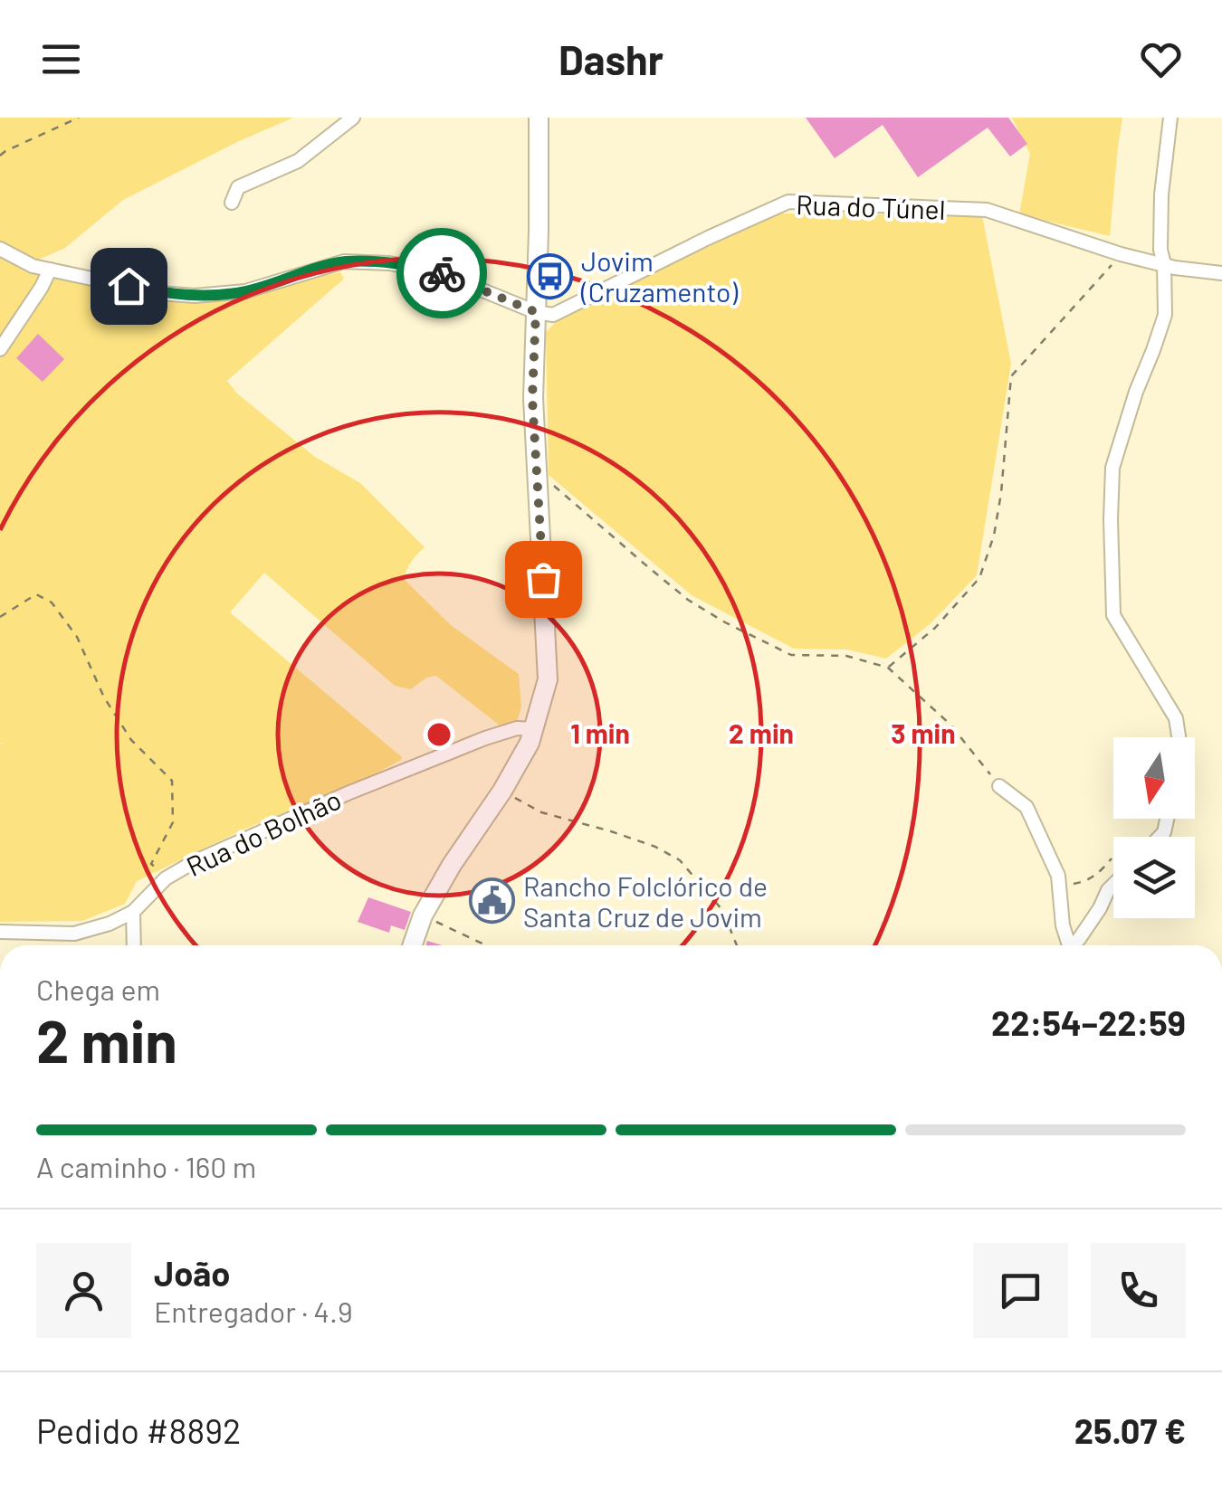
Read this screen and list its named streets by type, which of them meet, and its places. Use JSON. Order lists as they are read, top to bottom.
{
  "streets": {
    "street": ["Rua do Túnel", "Rua do Bolhão"]
  },
  "places": {
    "bus stop": ["Jovim (Cruzamento)"],
    "public building": ["Rancho Folclórico de Santa Cruz de Jovim"]
  },
  "north": "bottom",
  "page": {
    "header": "Dashr",
    "heading": ["2 min", "Chega em", "22:54–22:59"],
    "panel": [
      "João",
      "Entregador · 4.9",
      "Pedido #8892",
      "25.07 €"
    ],
    "bar": "A caminho · 160 m"
  },
  "rings": ["1 min", "2 min", "3 min"]
}
